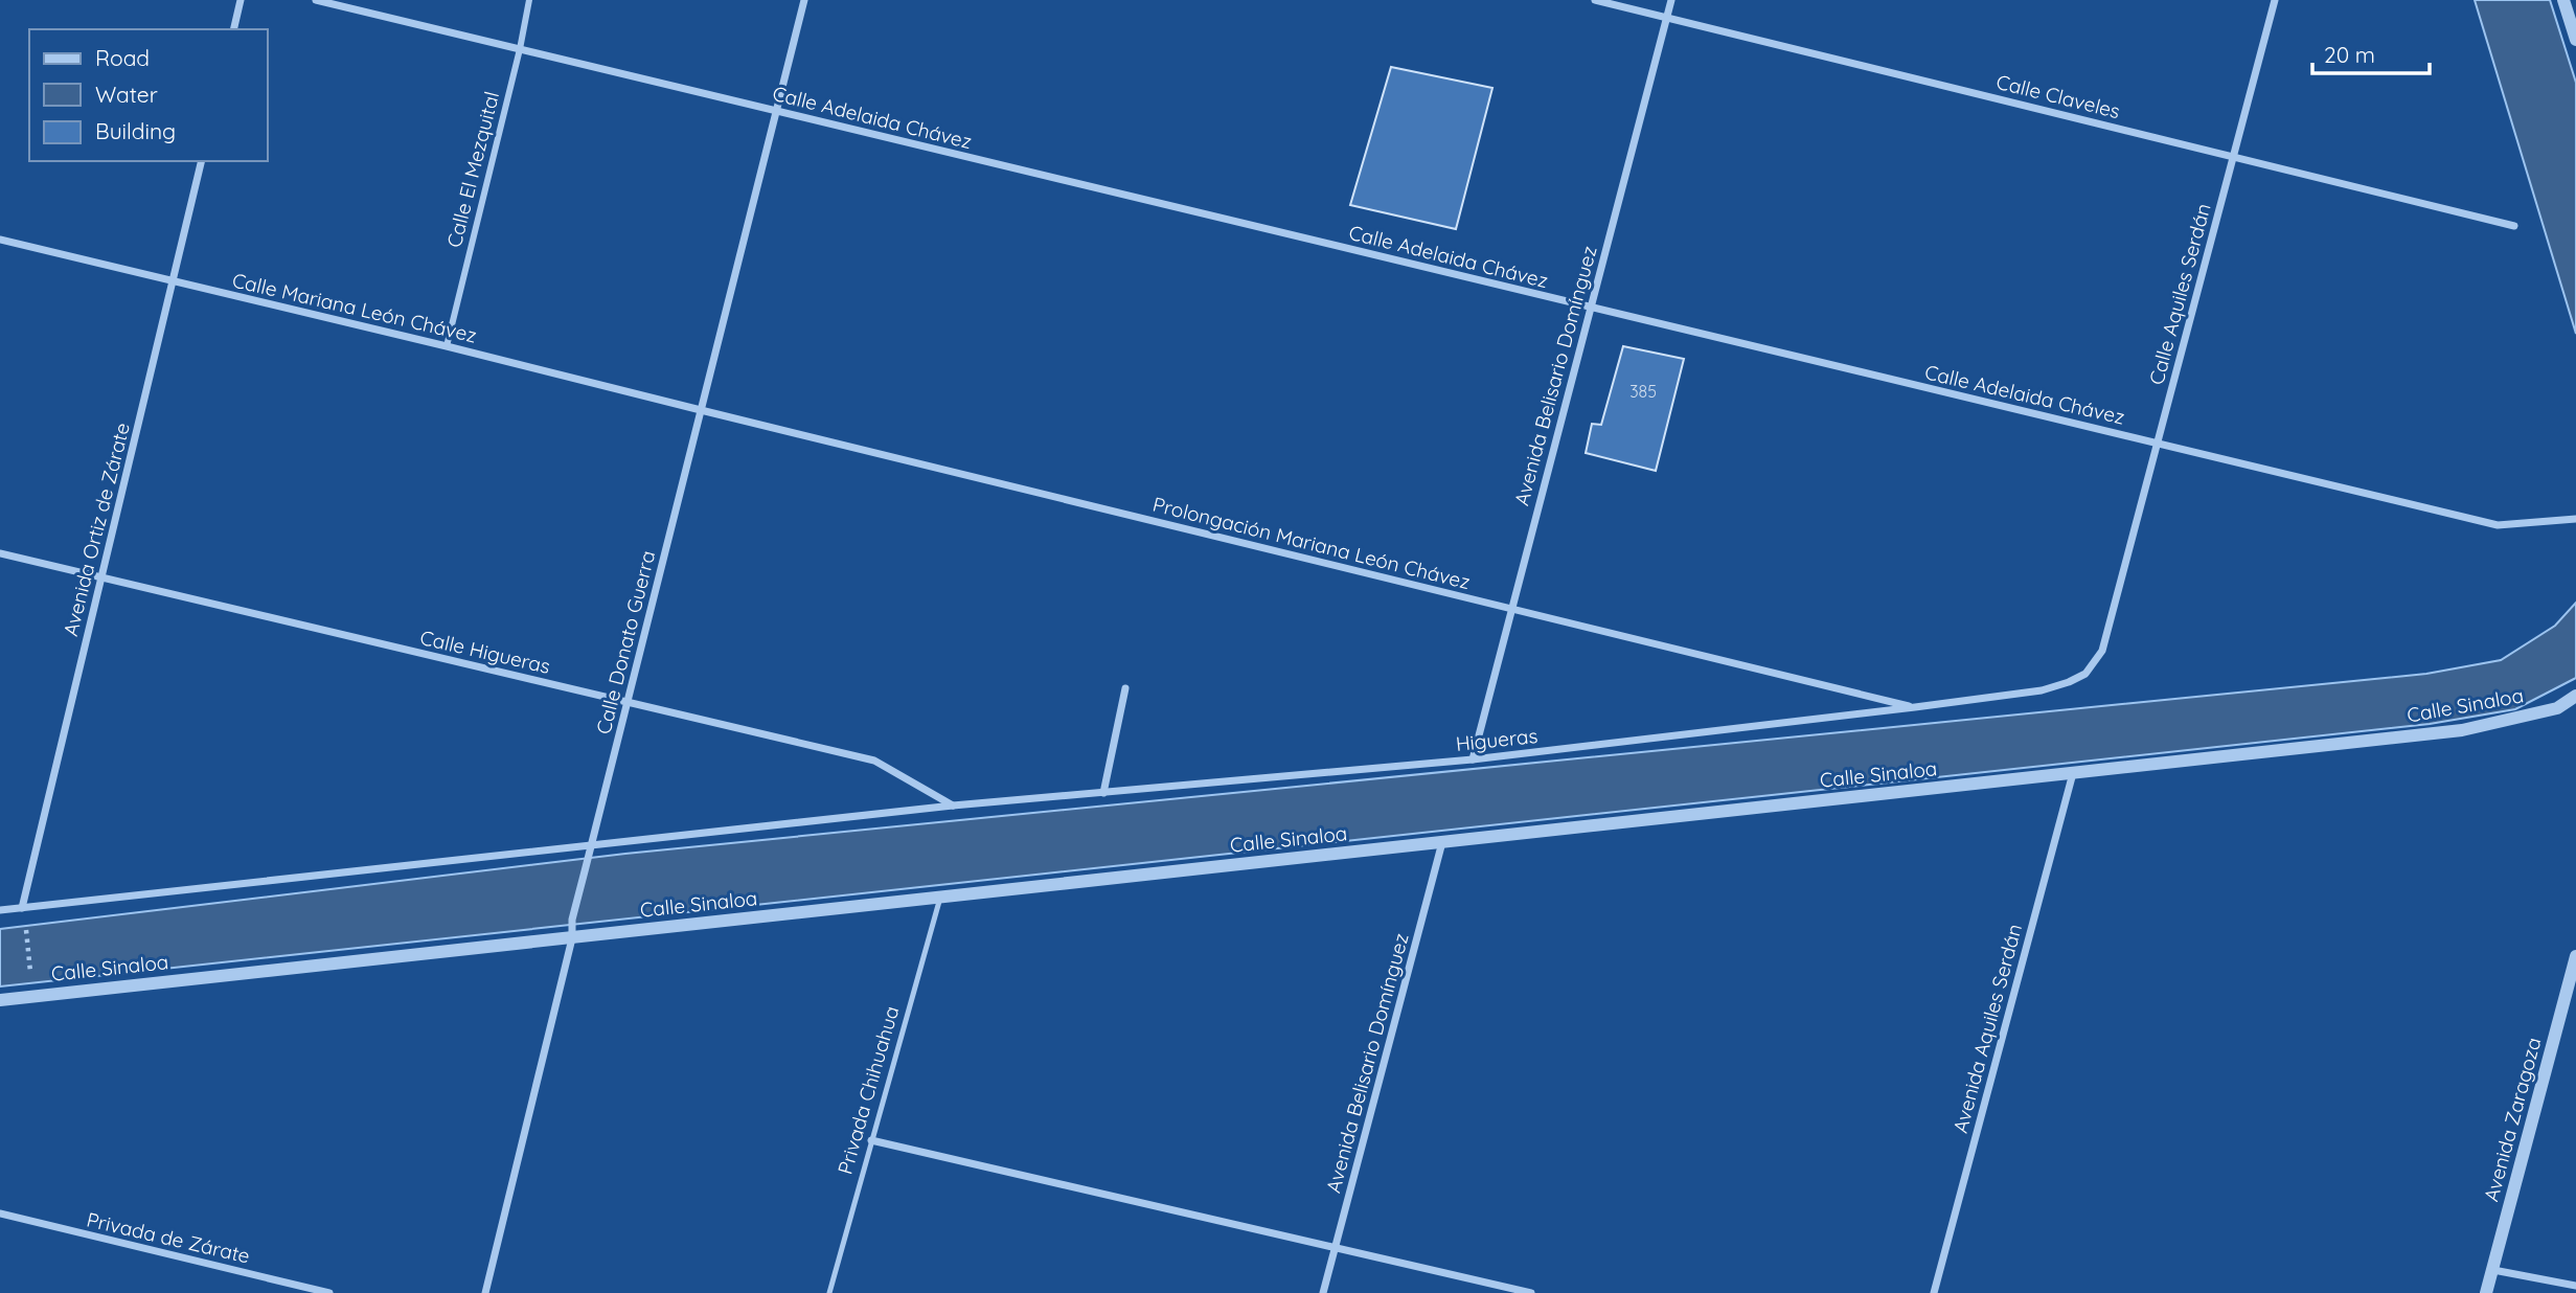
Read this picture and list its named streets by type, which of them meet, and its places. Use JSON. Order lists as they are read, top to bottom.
{
  "streets": {
    "street": [
      "Calle Claveles",
      "Calle Adelaida Chávez",
      "Calle El Mezquital",
      "Calle Aquiles Serdán",
      "Calle Mariana León Chávez",
      "Avenida Belisario Domínguez",
      "Avenida Ortiz de Zárate",
      "Prolongación Mariana León Chávez",
      "Calle Donato Guerra",
      "Calle Higueras",
      "Calle Sinaloa",
      "Higueras",
      "Avenida Aquiles Serdán",
      "Avenida Zaragoza",
      "Privada de Zárate"
    ],
    "lane": ["Privada Chihuahua"]
  },
  "crossings": [
    ["Calle Claveles", "Calle Aquiles Serdán"],
    ["Calle Claveles", "Avenida Belisario Domínguez"],
    ["Calle Adelaida Chávez", "Calle El Mezquital"],
    ["Calle Adelaida Chávez", "Calle Aquiles Serdán"],
    ["Calle Adelaida Chávez", "Avenida Belisario Domínguez"],
    ["Calle Adelaida Chávez", "Calle Donato Guerra"],
    ["Calle El Mezquital", "Calle Mariana León Chávez"],
    ["Calle Aquiles Serdán", "Higueras"],
    ["Calle Mariana León Chávez", "Avenida Ortiz de Zárate"],
    ["Calle Mariana León Chávez", "Prolongación Mariana León Chávez"],
    ["Calle Mariana León Chávez", "Calle Donato Guerra"],
    ["Avenida Belisario Domínguez", "Prolongación Mariana León Chávez"],
    ["Avenida Belisario Domínguez", "Calle Sinaloa"],
    ["Avenida Belisario Domínguez", "Higueras"],
    ["Avenida Ortiz de Zárate", "Calle Higueras"],
    ["Avenida Ortiz de Zárate", "Higueras"],
    ["Prolongación Mariana León Chávez", "Calle Donato Guerra"],
    ["Prolongación Mariana León Chávez", "Higueras"],
    ["Calle Donato Guerra", "Calle Higueras"],
    ["Calle Donato Guerra", "Calle Sinaloa"],
    ["Calle Donato Guerra", "Higueras"],
    ["Calle Higueras", "Higueras"],
    ["Calle Sinaloa", "Avenida Aquiles Serdán"],
    ["Calle Sinaloa", "Privada Chihuahua"]
  ],
  "house_numbers": ["385"],
  "legend": ["Road", "Water", "Building"],
  "scale_bar": "20 m"
}
